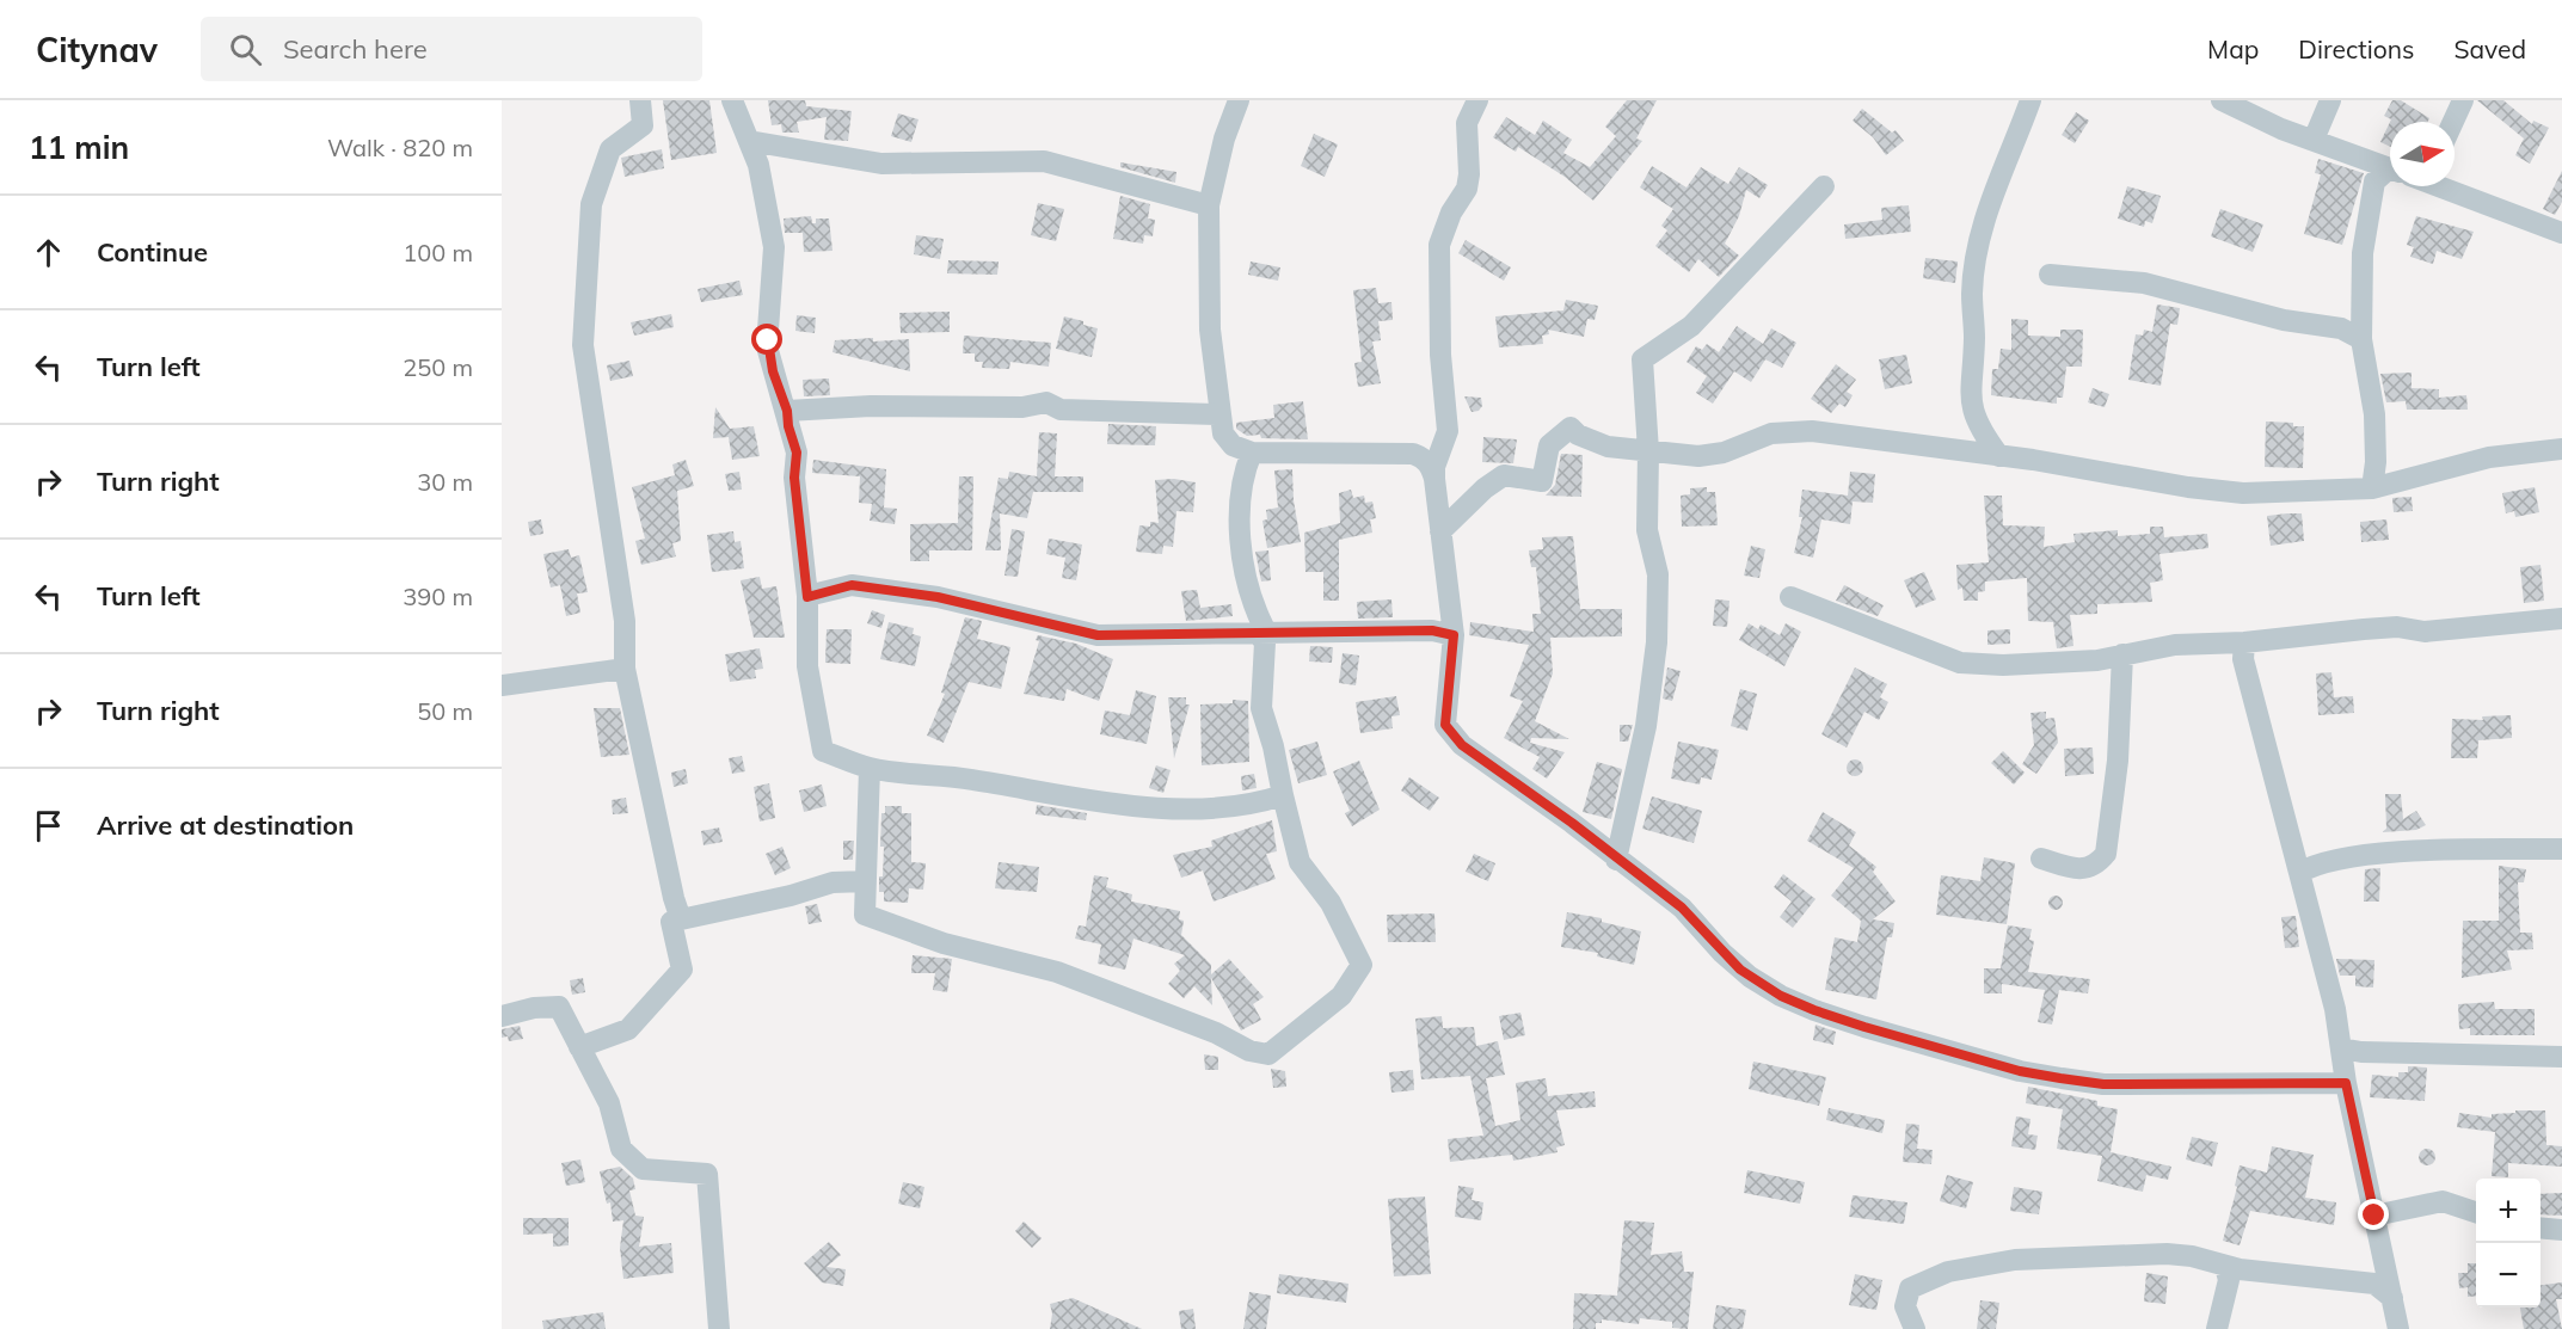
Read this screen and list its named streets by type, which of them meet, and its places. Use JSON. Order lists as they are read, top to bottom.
{
  "north": "right",
  "page": {
    "header": "Citynav",
    "search": "Search here",
    "nav": ["Map", "Directions", "Saved"],
    "heading": ["11 min", "Walk · 820 m"],
    "list": [
      ["Continue", "100 m"],
      ["Turn left", "250 m"],
      ["Turn right", "30 m"],
      ["Turn left", "390 m"],
      ["Turn right", "50 m"],
      "Arrive at destination"
    ],
    "map_buttons": ["+", "−"]
  }
}
